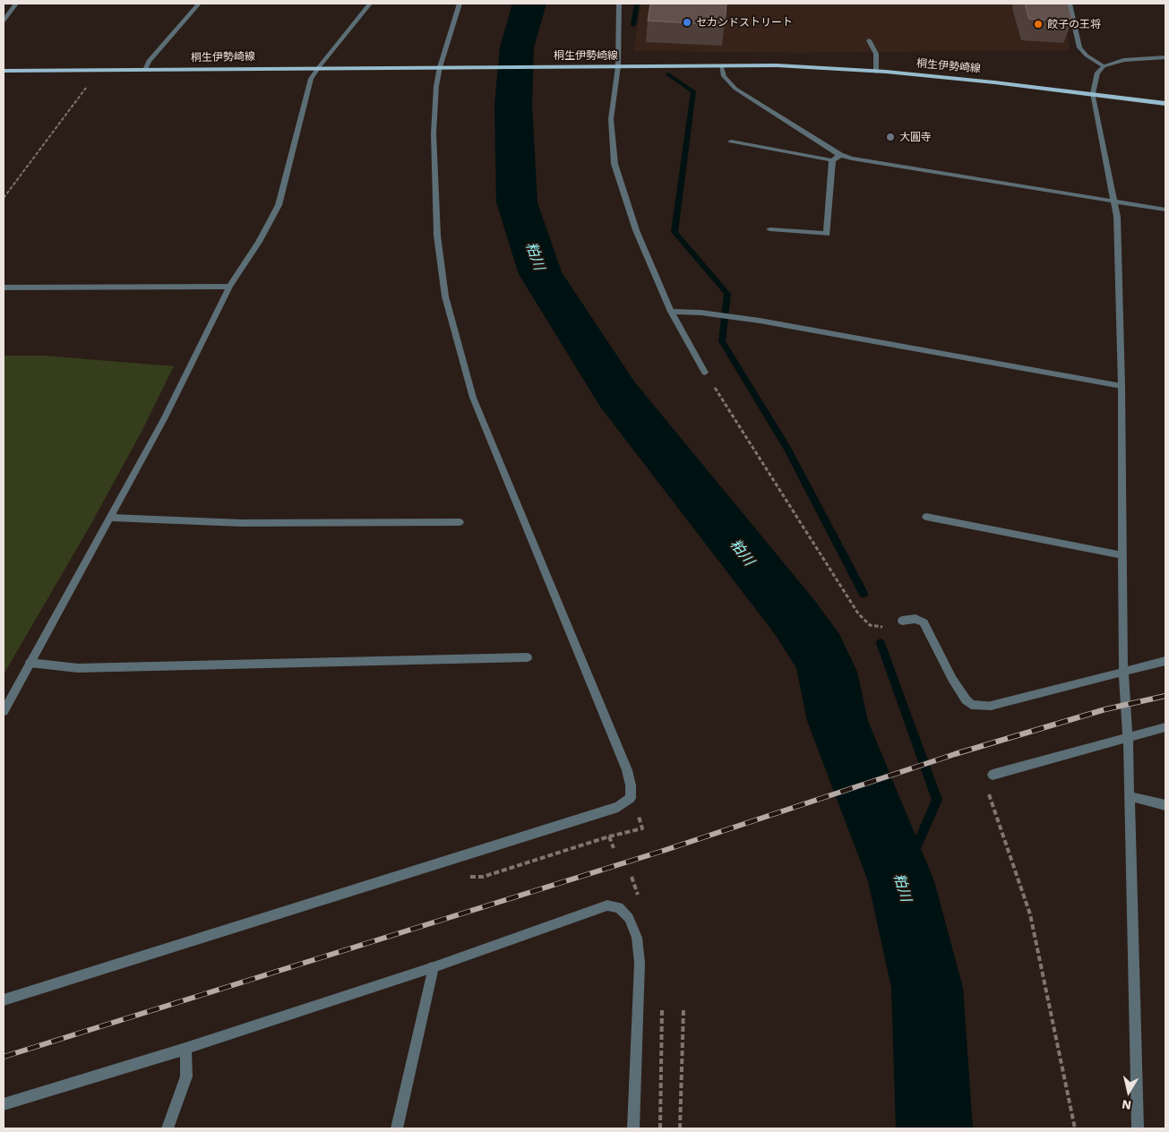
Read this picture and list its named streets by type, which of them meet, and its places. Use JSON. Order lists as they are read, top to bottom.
{
  "streets": {
    "main road": ["桐生伊勢崎線"]
  },
  "water": ["粕川"],
  "places": ["セカンドストリート", "餃子の王将", "大圓寺"],
  "north": "bottom"
}
